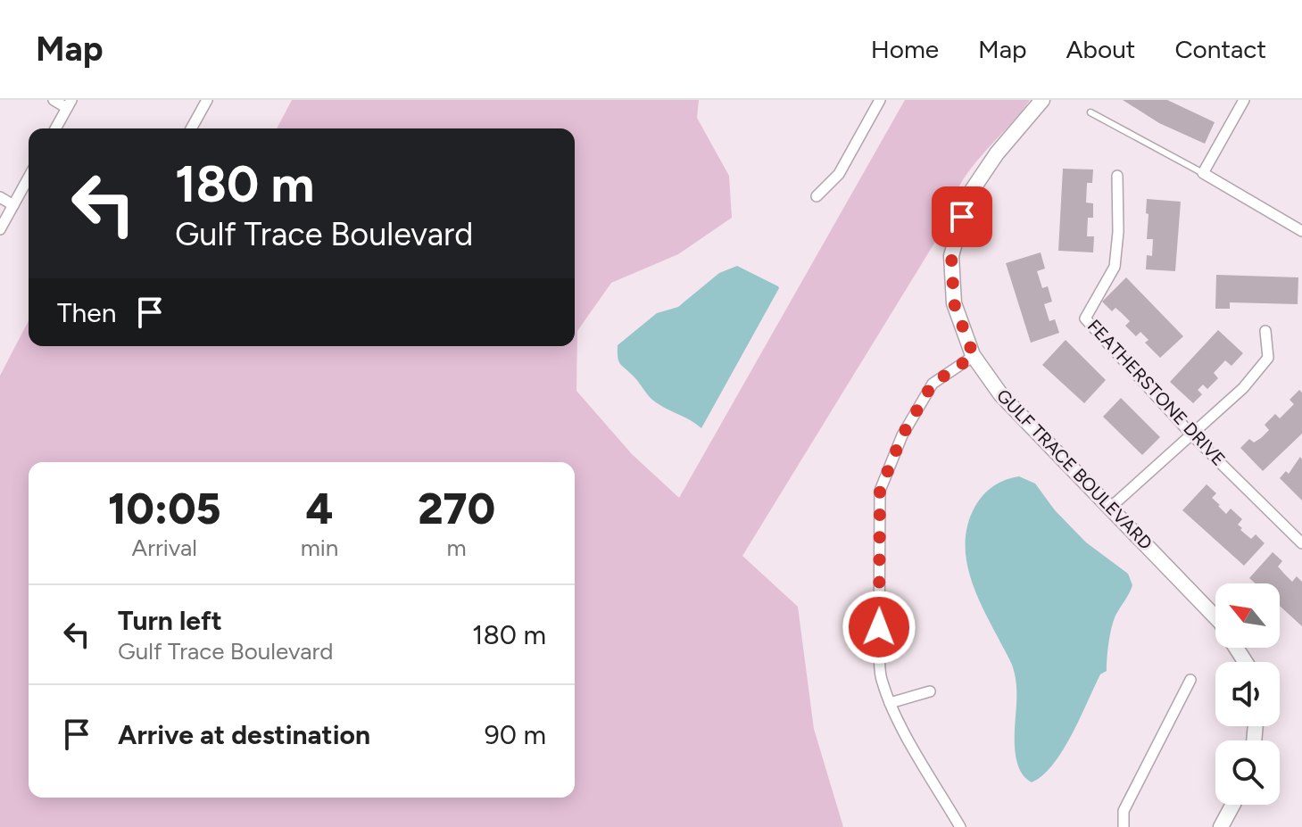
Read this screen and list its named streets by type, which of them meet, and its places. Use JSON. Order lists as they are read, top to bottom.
{
  "streets": {
    "street": ["FEATHERSTONE DRIVE", "GULF TRACE BOULEVARD"]
  },
  "north": "top left",
  "page": {
    "header": "Map",
    "nav": [
      "Home",
      "Map",
      "About",
      "Contact"
    ],
    "turn": ["180 m", "Gulf Trace Boulevard"],
    "then": "Then",
    "eta": [
      "10:05",
      "Arrival",
      "4",
      "min",
      "270",
      "m"
    ],
    "list": [
      {
        "name": "Turn left",
        "note": "Gulf Trace Boulevard",
        "value": "180 m"
      },
      {
        "name": "Arrive at destination",
        "value": "90 m"
      }
    ]
  }
}
